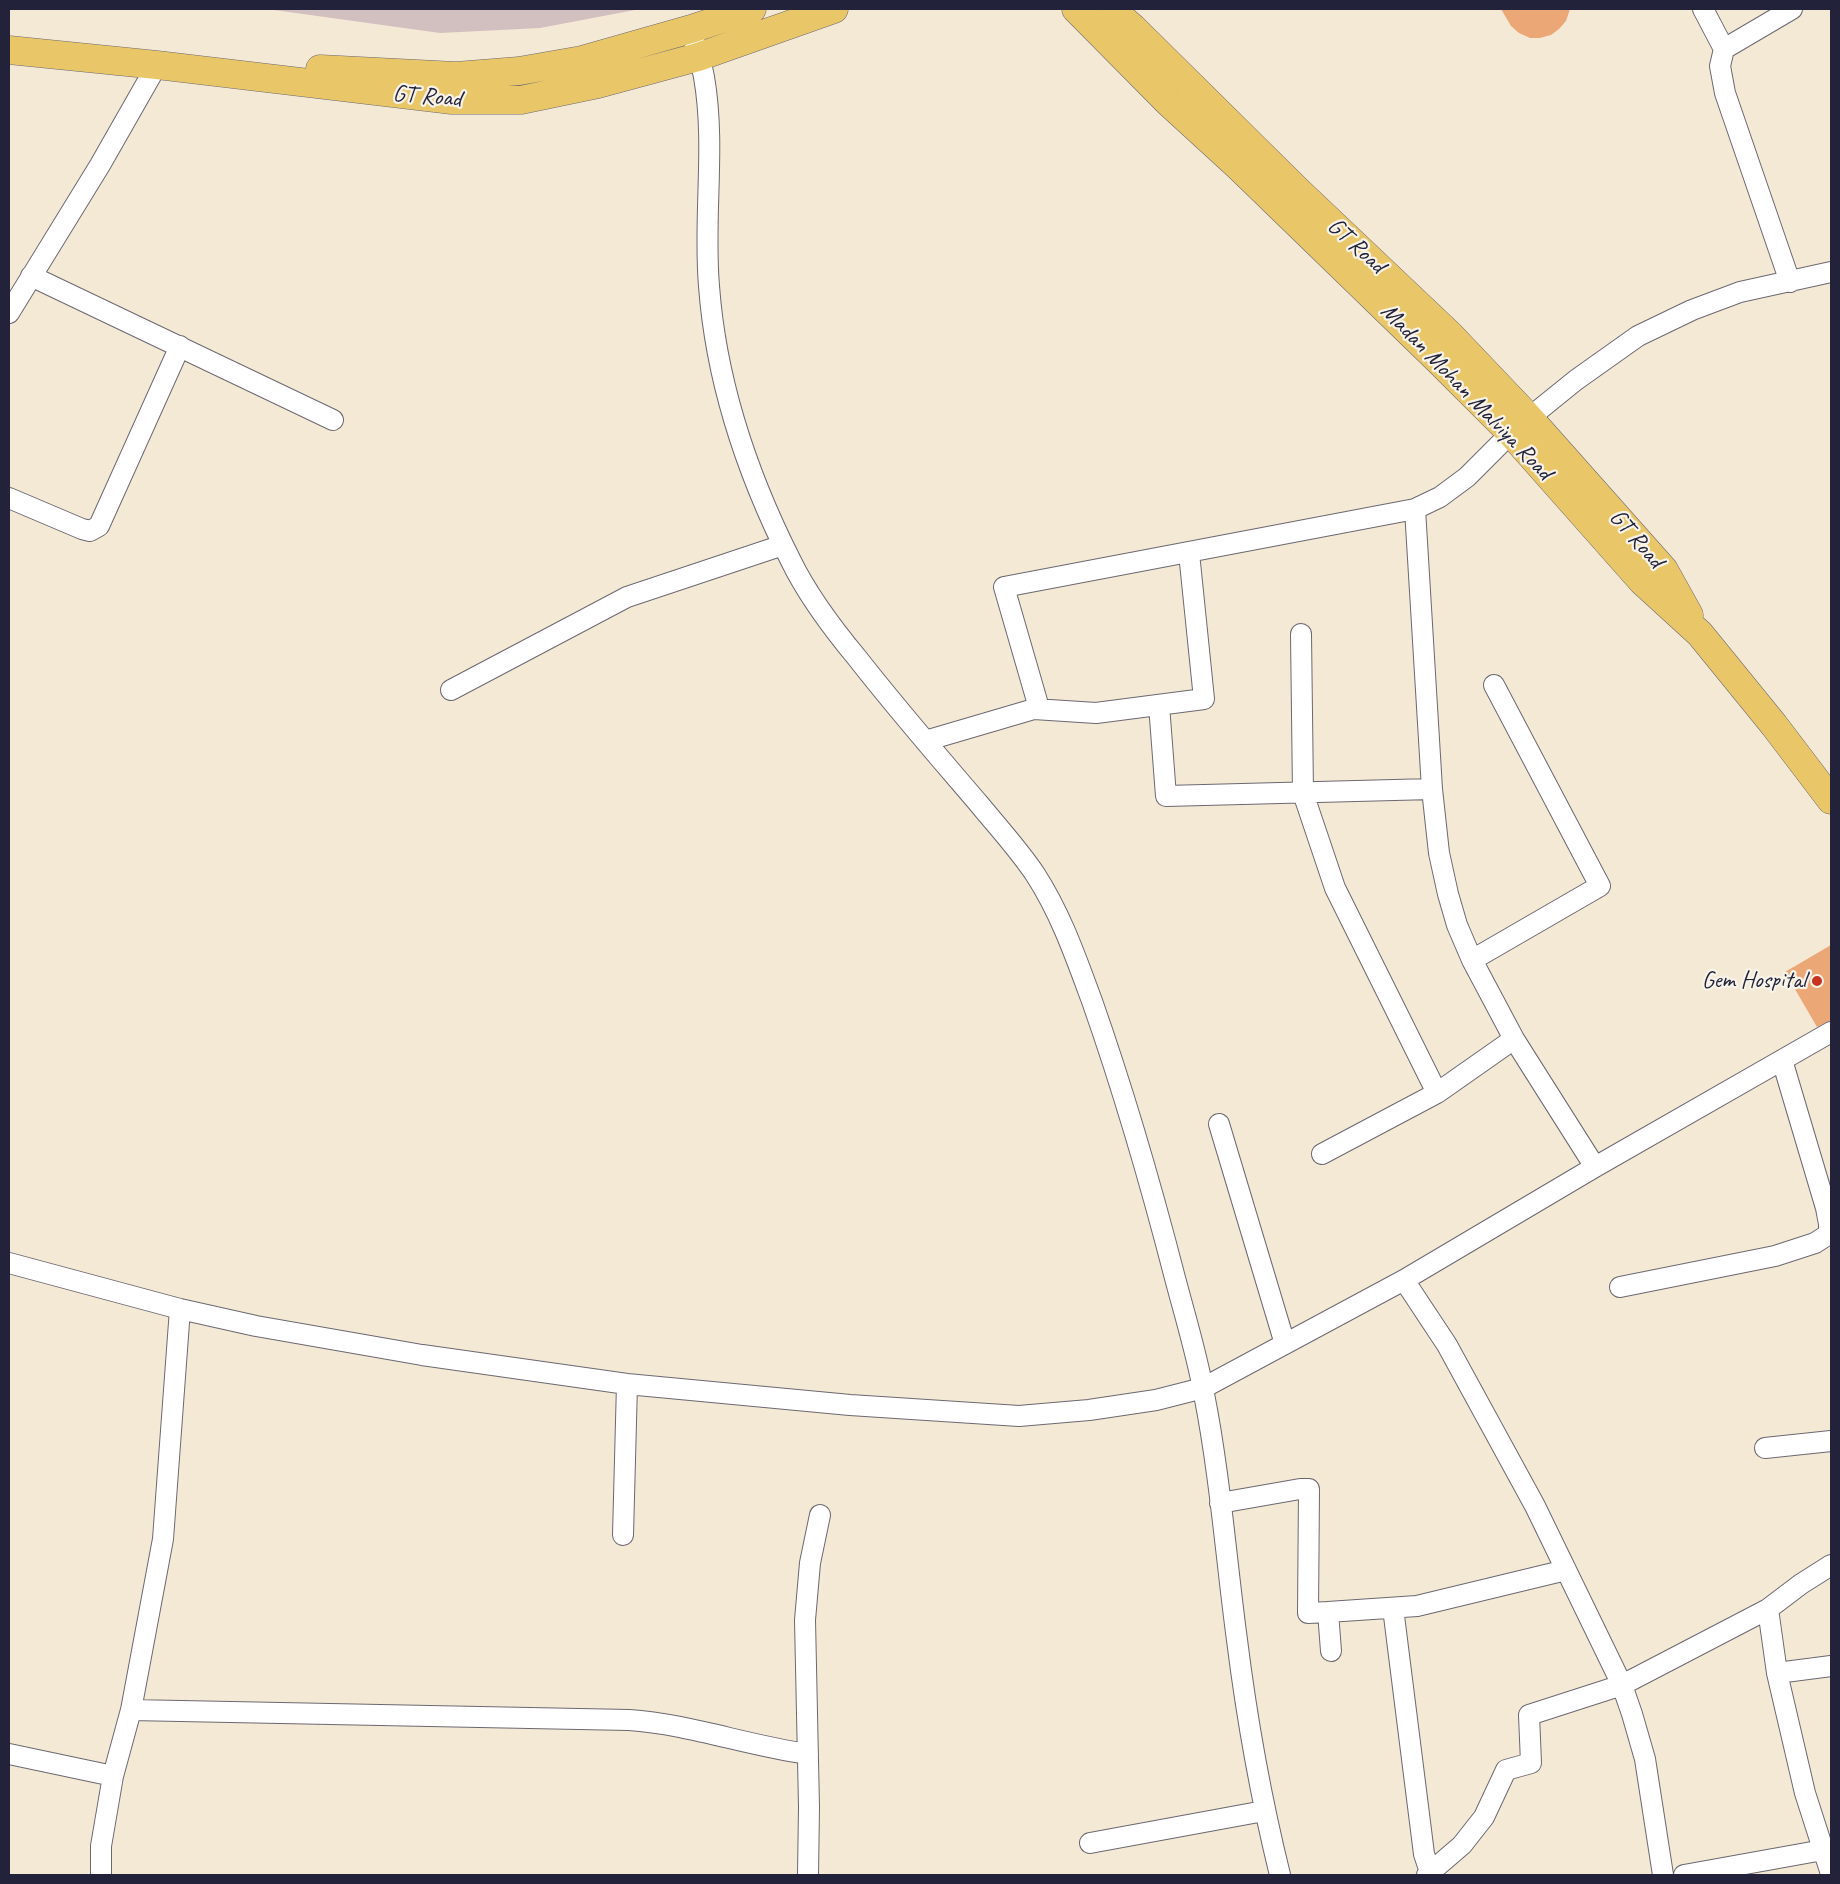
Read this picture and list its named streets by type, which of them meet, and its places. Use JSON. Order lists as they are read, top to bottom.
{
  "streets": {
    "highway": ["GT Road", "Madan Mohan Malviya Road"]
  },
  "crossings": [
    ["GT Road", "Madan Mohan Malviya Road"]
  ],
  "places": ["Gem Hospital"]
}
